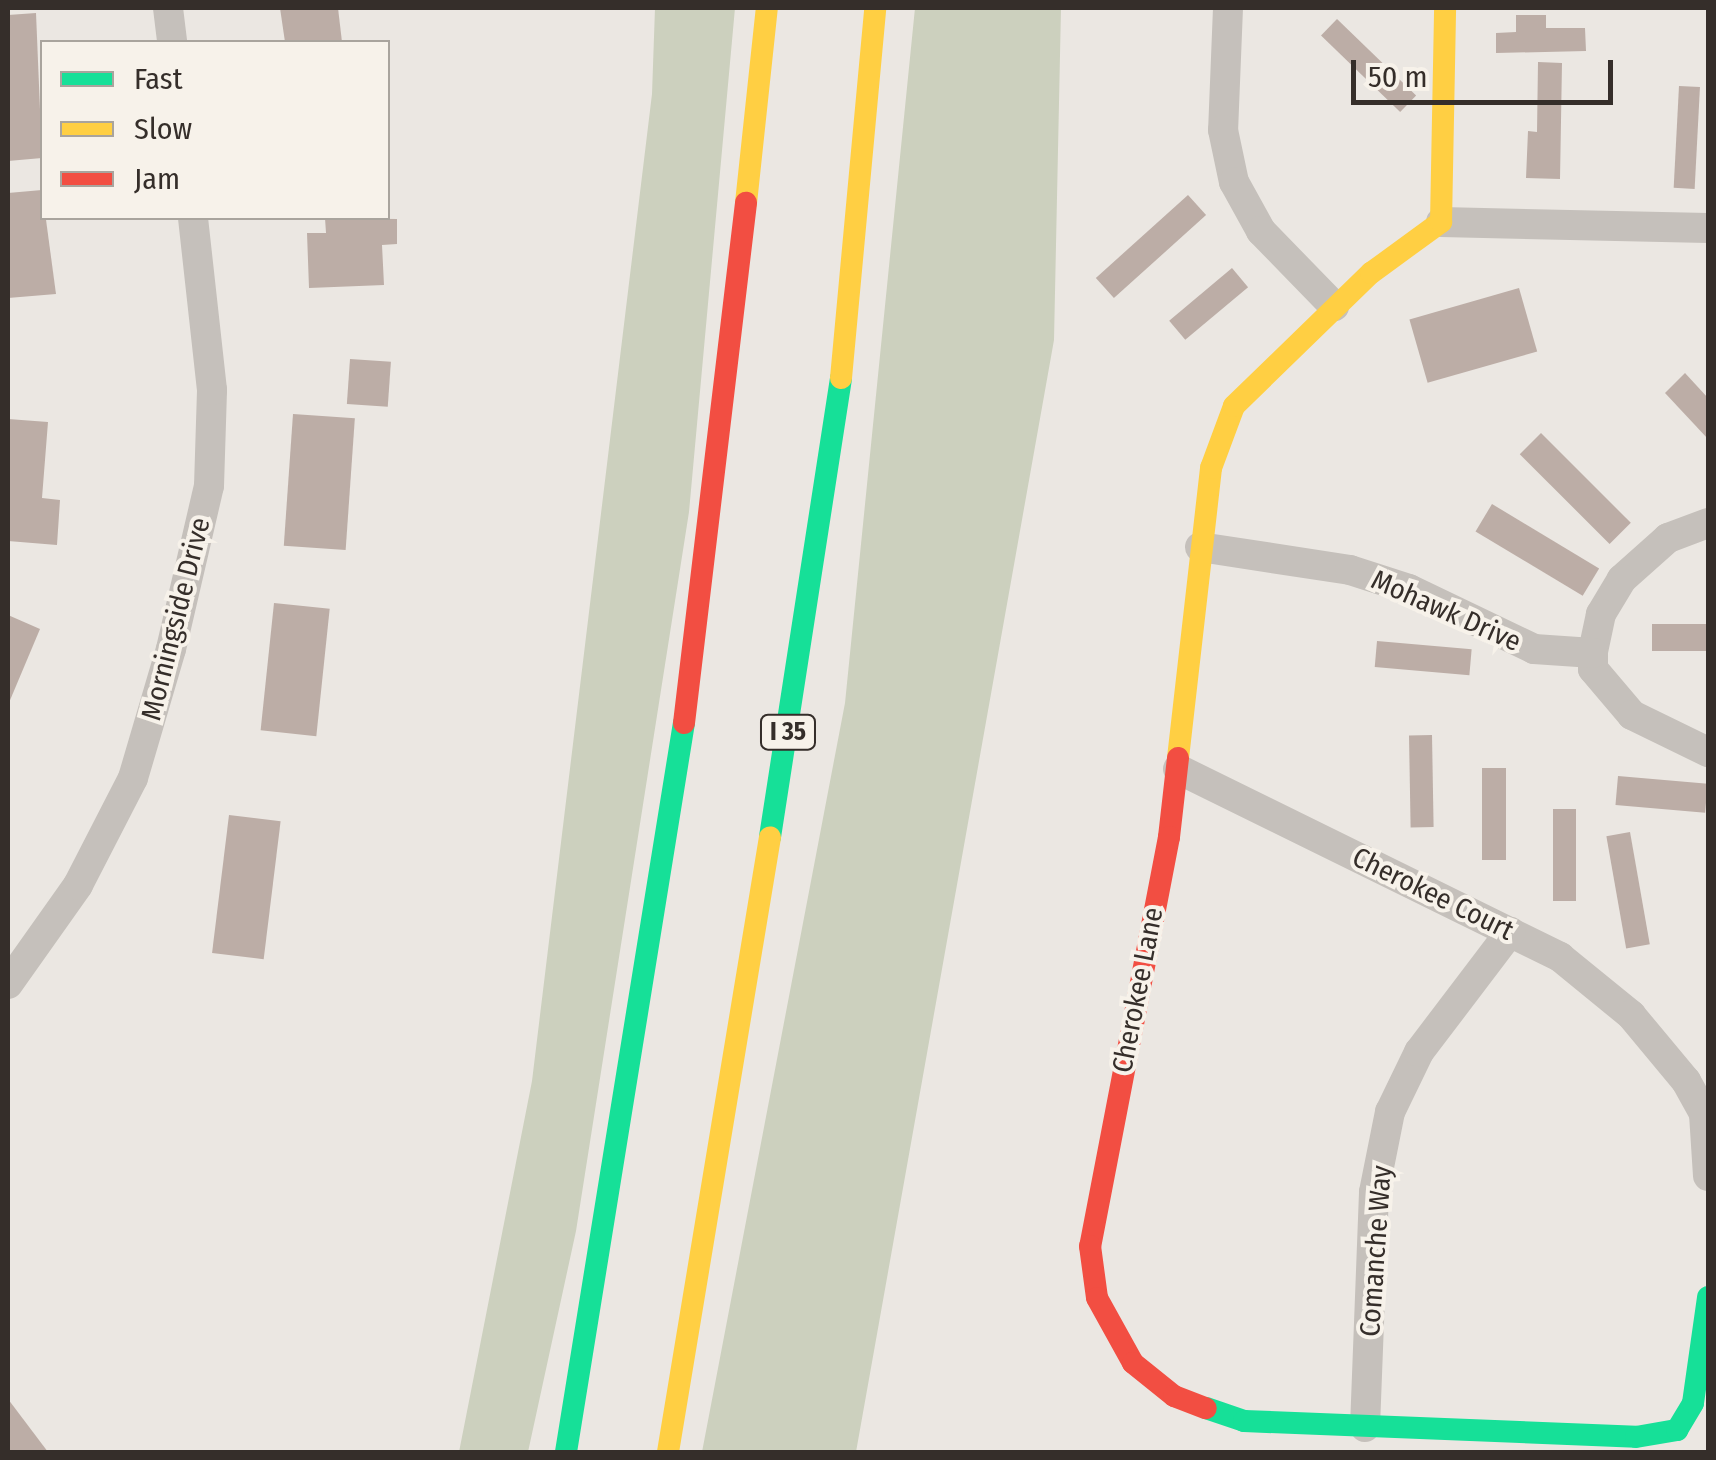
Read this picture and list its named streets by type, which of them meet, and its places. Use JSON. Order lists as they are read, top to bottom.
{
  "streets": {
    "main road": ["I 35", "Cherokee Lane"],
    "street": [
      "Mohawk Drive",
      "Morningside Drive",
      "Cherokee Court",
      "Comanche Way"
    ]
  },
  "crossings": [
    ["Mohawk Drive", "Cherokee Lane"],
    ["Cherokee Court", "Cherokee Lane"],
    ["Cherokee Court", "Comanche Way"],
    ["Cherokee Lane", "Comanche Way"]
  ],
  "legend": ["Fast", "Slow", "Jam"],
  "scale_bar": "50 m"
}
